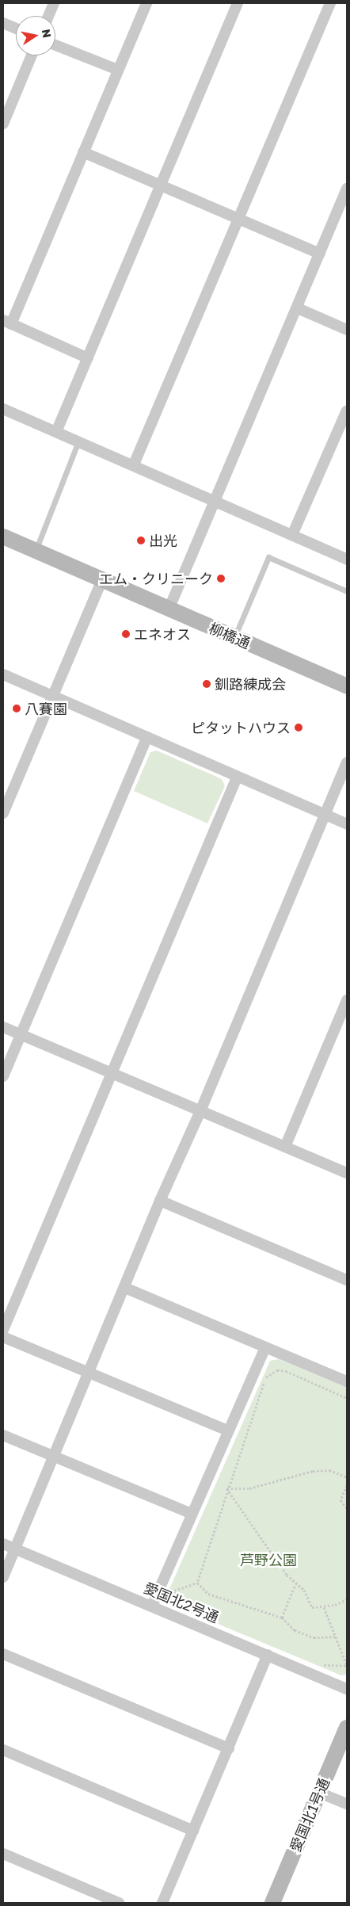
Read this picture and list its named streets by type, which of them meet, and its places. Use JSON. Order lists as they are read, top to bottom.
{
  "streets": {
    "street": ["柳橋通", "愛国北2号通", "愛国北1号通"]
  },
  "parks": ["芦野公園"],
  "places": [
    "出光",
    "エム・クリニーク",
    "エネオス",
    "釧路練成会",
    "八賽園",
    "ピタットハウス"
  ],
  "north": "right"
}
